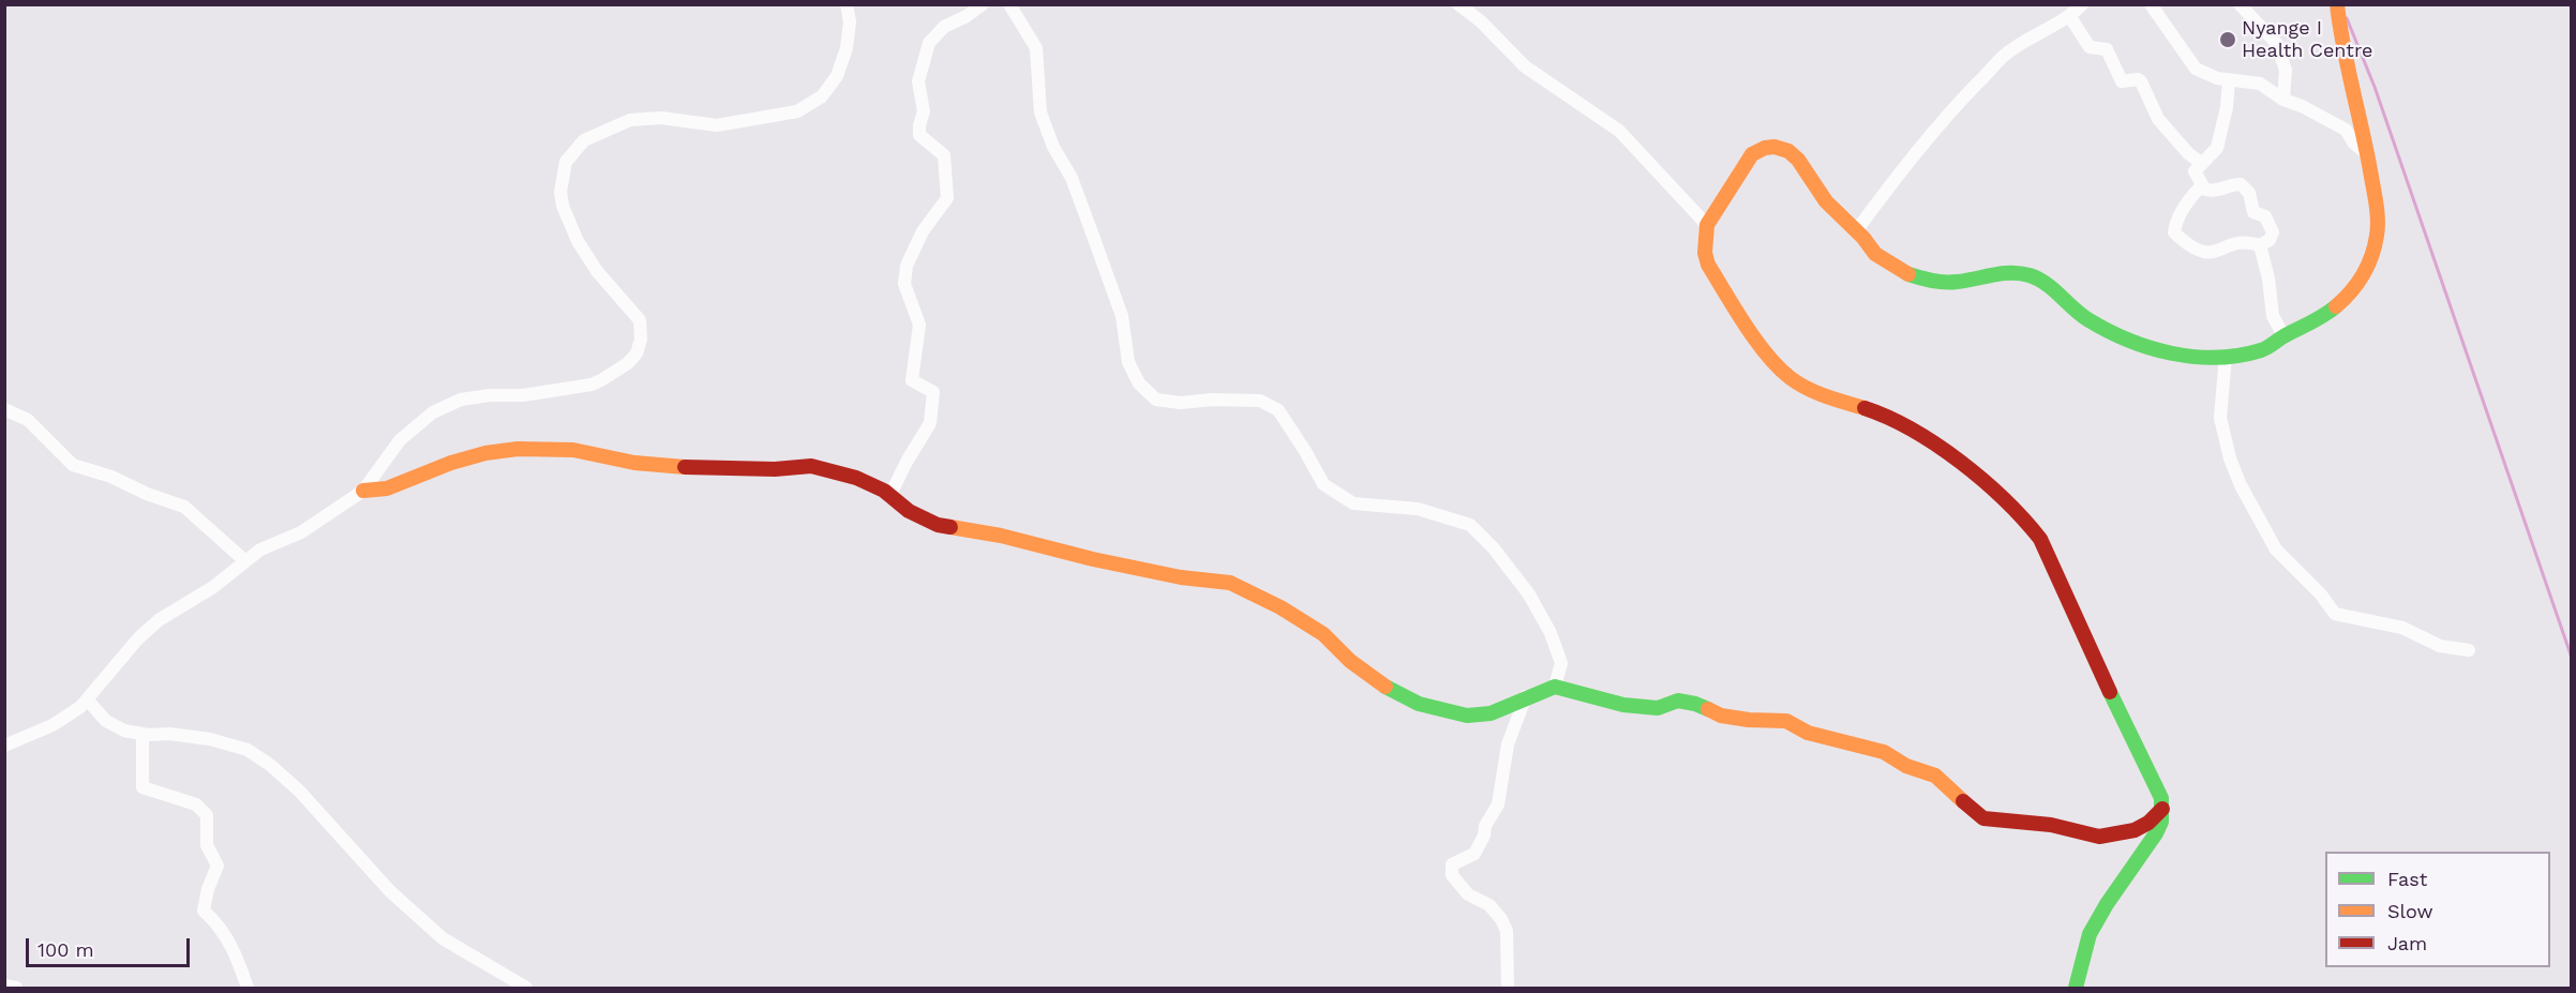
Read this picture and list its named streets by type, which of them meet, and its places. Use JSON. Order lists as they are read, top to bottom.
{
  "places": ["Nyange I Health Centre"],
  "legend": ["Fast", "Slow", "Jam"],
  "scale_bar": "100 m"
}
